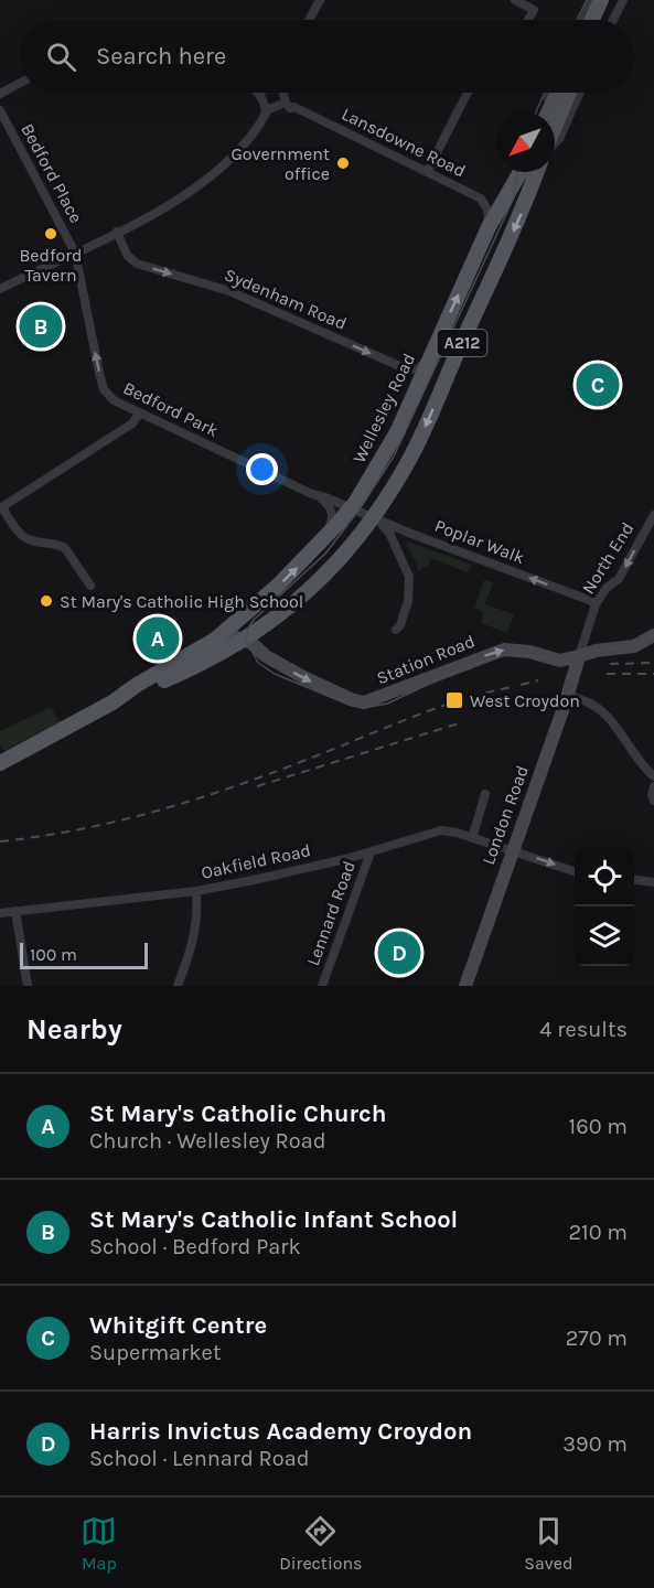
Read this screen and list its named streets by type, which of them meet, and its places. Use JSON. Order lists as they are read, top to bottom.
{
  "streets": {
    "main road": ["A212", "Wellesley Road"],
    "street": [
      "Lansdowne Road",
      "Bedford Place",
      "Sydenham Road",
      "Bedford Park",
      "Poplar Walk",
      "North End",
      "Station Road",
      "London Road",
      "Oakfield Road",
      "Lennard Road"
    ]
  },
  "crossings": [
    ["Lansdowne Road", "Wellesley Road"],
    ["Bedford Place", "Bedford Park"],
    ["Sydenham Road", "Wellesley Road"],
    ["Wellesley Road", "Bedford Park"],
    ["Wellesley Road", "Poplar Walk"],
    ["Wellesley Road", "Station Road"],
    ["Bedford Park", "Poplar Walk"],
    ["Poplar Walk", "North End"],
    ["North End", "Station Road"],
    ["North End", "London Road"],
    ["Station Road", "London Road"],
    ["London Road", "Oakfield Road"],
    ["Oakfield Road", "Lennard Road"]
  ],
  "one_way": [
    "Sydenham Road",
    "Bedford Park",
    "Poplar Walk",
    "North End",
    "Station Road"
  ],
  "places": {
    "other": ["Government office", "Bedford Tavern", "St Mary's Catholic High School"],
    "transit": ["West Croydon"]
  },
  "scale_bar": "100 m",
  "north": "bottom left",
  "page": {
    "search": "Search here",
    "pins": [
      "B",
      "C",
      "A",
      "D"
    ],
    "scale": "100 m",
    "heading": ["Nearby", "4 results"],
    "list": [
      {
        "mark": "A",
        "name": "St Mary's Catholic Church",
        "note": "Church · Wellesley Road",
        "value": "160 m"
      },
      {
        "mark": "B",
        "name": "St Mary's Catholic Infant School",
        "note": "School · Bedford Park",
        "value": "210 m"
      },
      {
        "mark": "C",
        "name": "Whitgift Centre",
        "note": "Supermarket",
        "value": "270 m"
      },
      {
        "mark": "D",
        "name": "Harris Invictus Academy Croydon",
        "note": "School · Lennard Road",
        "value": "390 m"
      }
    ],
    "nav": ["Map", "Directions", "Saved"]
  }
}
